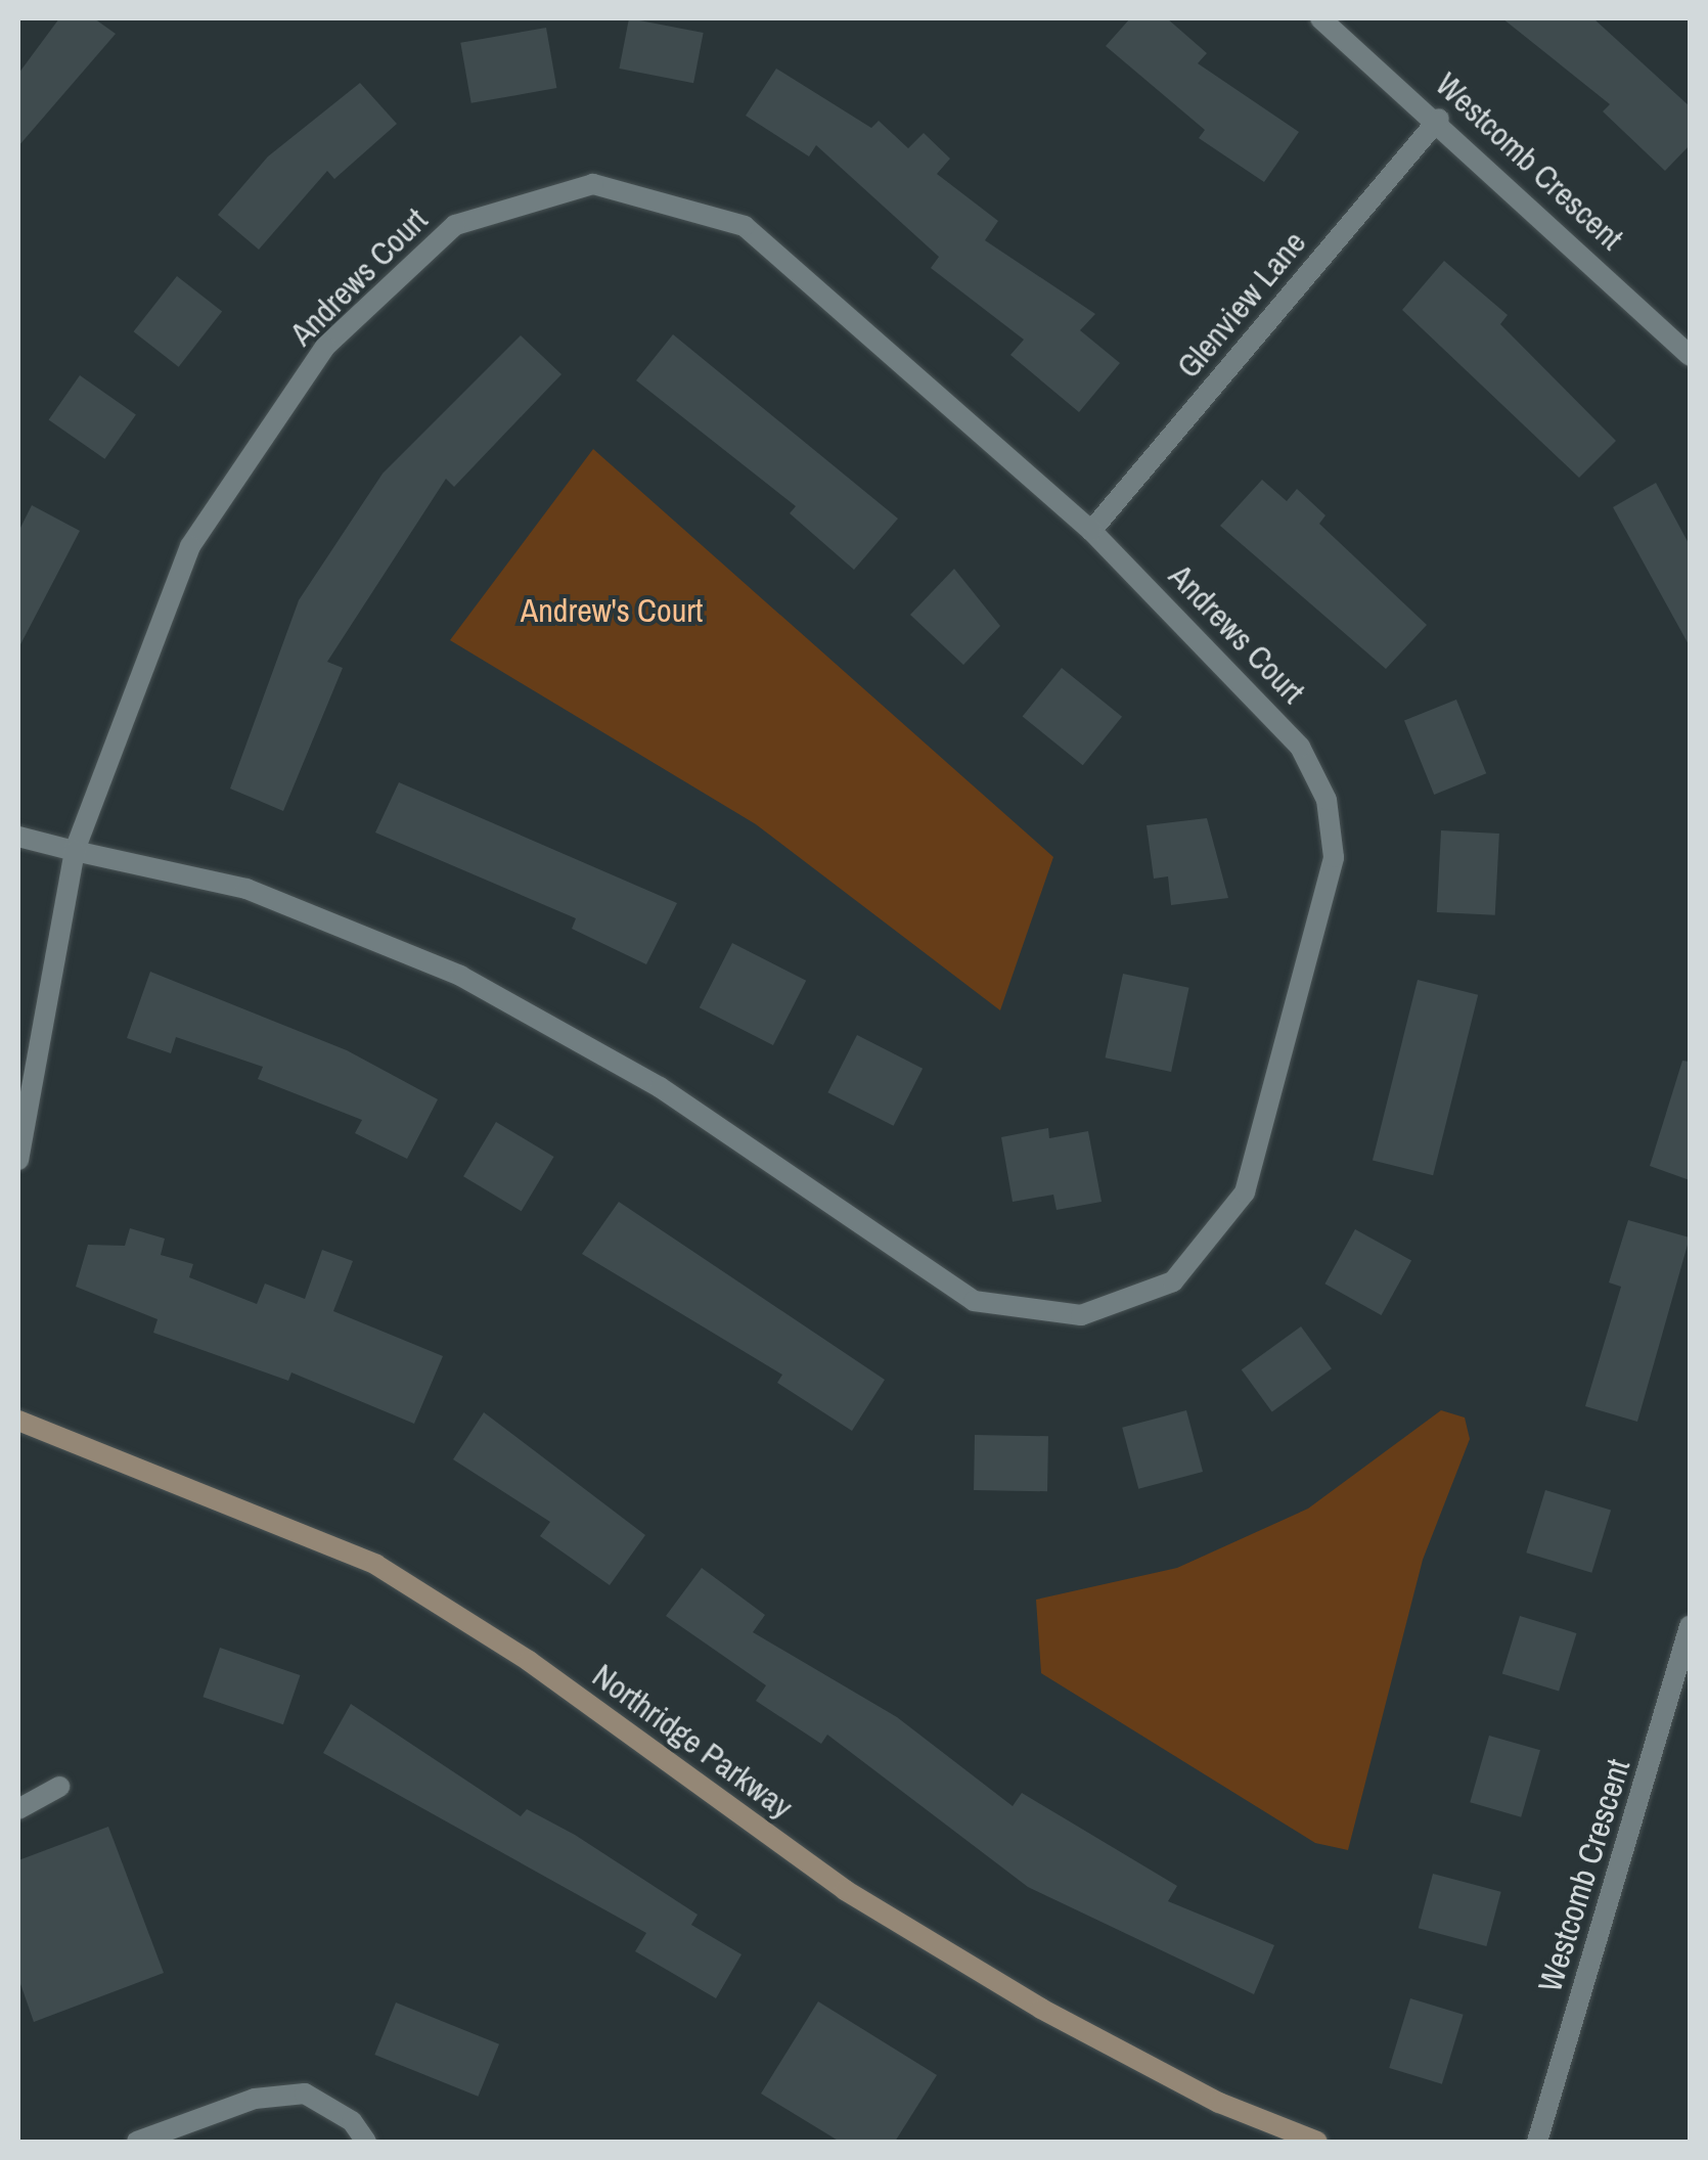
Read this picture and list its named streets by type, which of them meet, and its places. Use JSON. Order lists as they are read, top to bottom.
{
  "streets": {
    "street": [
      "Westcomb Crescent",
      "Andrews Court",
      "Glenview Lane",
      "Northridge Parkway"
    ]
  },
  "crossings": [
    ["Westcomb Crescent", "Glenview Lane"],
    ["Andrews Court", "Glenview Lane"]
  ],
  "parks": ["Andrew's Court"]
}
